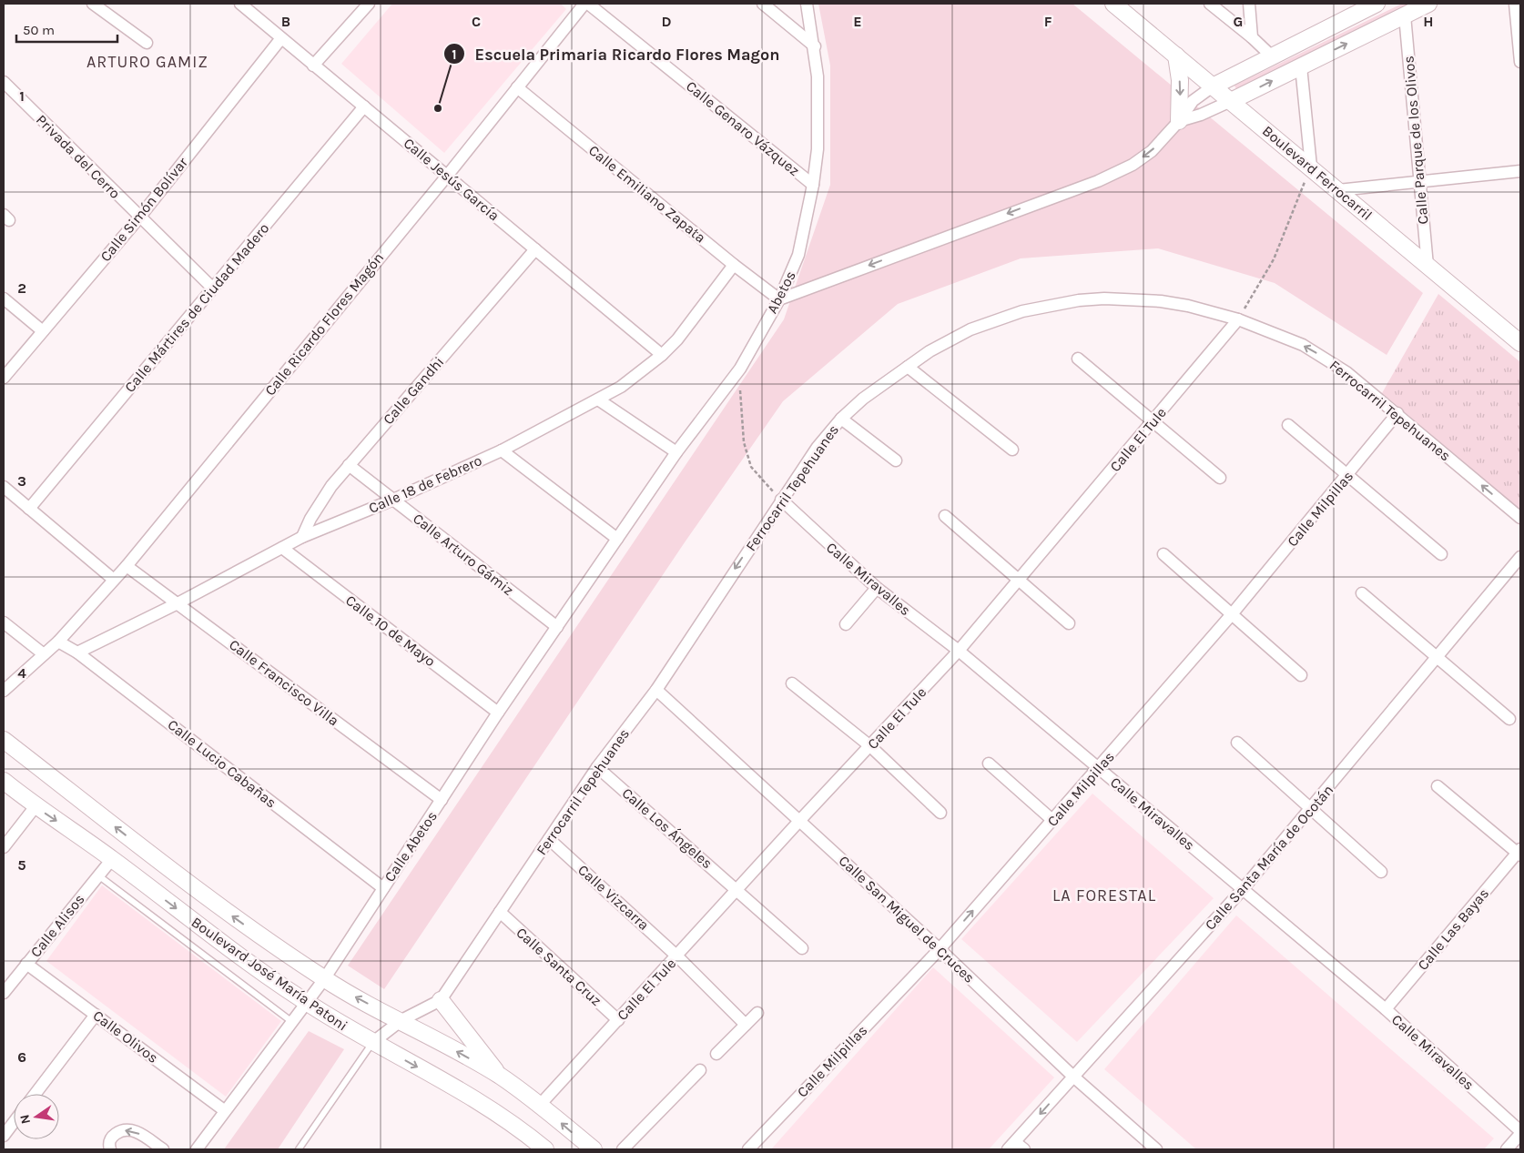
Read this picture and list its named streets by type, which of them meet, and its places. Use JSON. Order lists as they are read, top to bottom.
{
  "streets": {
    "main road": ["Boulevard Ferrocarril", "Boulevard José María Patoni"],
    "street": [
      "Calle Genaro Vázquez",
      "Calle Parque de los Olivos",
      "Privada del Cerro",
      "Calle Jesús García",
      "Calle Emiliano Zapata",
      "Calle Simón Bolívar",
      "Abetos",
      "Calle Mártires de Ciudad Madero",
      "Calle Ricardo Flores Magón",
      "Calle Gandhi",
      "Ferrocarril Tepehuanes",
      "Calle El Tule",
      "Calle 18 de Febrero",
      "Calle Milpillas",
      "Calle Arturo Gámiz",
      "Calle Miravalles",
      "Calle 10 de Mayo",
      "Calle Francisco Villa",
      "Calle Lucio Cabañas",
      "Calle Los Ángeles",
      "Calle Abetos",
      "Calle Santa María de Ocotán",
      "Calle Vizcarra",
      "Calle San Miguel de Cruces",
      "Calle Alisos",
      "Calle Las Bayas",
      "Calle Santa Cruz",
      "Calle Olivos"
    ]
  },
  "crossings": [
    ["Calle Genaro Vázquez", "Abetos"],
    ["Calle Parque de los Olivos", "Boulevard Ferrocarril"],
    ["Privada del Cerro", "Calle Simón Bolívar"],
    ["Privada del Cerro", "Calle Mártires de Ciudad Madero"],
    ["Calle Jesús García", "Calle Simón Bolívar"],
    ["Calle Jesús García", "Calle Mártires de Ciudad Madero"],
    ["Calle Jesús García", "Calle Ricardo Flores Magón"],
    ["Calle Jesús García", "Calle Gandhi"],
    ["Calle Jesús García", "Calle 18 de Febrero"],
    ["Calle Emiliano Zapata", "Abetos"],
    ["Calle Emiliano Zapata", "Calle Ricardo Flores Magón"],
    ["Calle Emiliano Zapata", "Calle 18 de Febrero"],
    ["Abetos", "Calle Abetos"],
    ["Calle Ricardo Flores Magón", "Calle Francisco Villa"],
    ["Calle Ricardo Flores Magón", "Calle Lucio Cabañas"],
    ["Calle Gandhi", "Calle 18 de Febrero"],
    ["Calle Gandhi", "Calle Arturo Gámiz"],
    ["Ferrocarril Tepehuanes", "Calle El Tule"],
    ["Ferrocarril Tepehuanes", "Calle Milpillas"],
    ["Ferrocarril Tepehuanes", "Calle Miravalles"],
    ["Ferrocarril Tepehuanes", "Calle Los Ángeles"],
    ["Ferrocarril Tepehuanes", "Calle Vizcarra"],
    ["Ferrocarril Tepehuanes", "Calle San Miguel de Cruces"],
    ["Ferrocarril Tepehuanes", "Calle Santa Cruz"],
    ["Calle El Tule", "Calle Miravalles"],
    ["Calle El Tule", "Calle Los Ángeles"],
    ["Calle El Tule", "Calle Vizcarra"],
    ["Calle El Tule", "Calle San Miguel de Cruces"],
    ["Calle El Tule", "Calle Santa Cruz"],
    ["Calle El Tule", "Boulevard José María Patoni"],
    ["Calle 18 de Febrero", "Calle Arturo Gámiz"],
    ["Calle 18 de Febrero", "Calle 10 de Mayo"],
    ["Calle 18 de Febrero", "Calle Francisco Villa"],
    ["Calle 18 de Febrero", "Calle Lucio Cabañas"],
    ["Calle Milpillas", "Calle Miravalles"],
    ["Calle Milpillas", "Calle San Miguel de Cruces"],
    ["Calle Arturo Gámiz", "Calle Abetos"],
    ["Calle Miravalles", "Calle Santa María de Ocotán"],
    ["Calle Miravalles", "Calle Las Bayas"],
    ["Calle 10 de Mayo", "Calle Abetos"],
    ["Calle Francisco Villa", "Calle Abetos"],
    ["Calle Lucio Cabañas", "Calle Abetos"],
    ["Calle Abetos", "Boulevard José María Patoni"],
    ["Calle Abetos", "Calle Olivos"],
    ["Calle Santa María de Ocotán", "Calle San Miguel de Cruces"],
    ["Calle Alisos", "Boulevard José María Patoni"],
    ["Calle Alisos", "Calle Olivos"]
  ],
  "districts": ["ARTURO GAMIZ", "LA FORESTAL"],
  "places": ["Escuela Primaria Ricardo Flores Magon"],
  "scale_bar": "50 m",
  "north": "left",
  "grid": {
    "columns": [
      "B",
      "C",
      "D",
      "E",
      "F",
      "G",
      "H"
    ],
    "rows": [
      "1",
      "2",
      "3",
      "4",
      "5",
      "6"
    ]
  }
}
